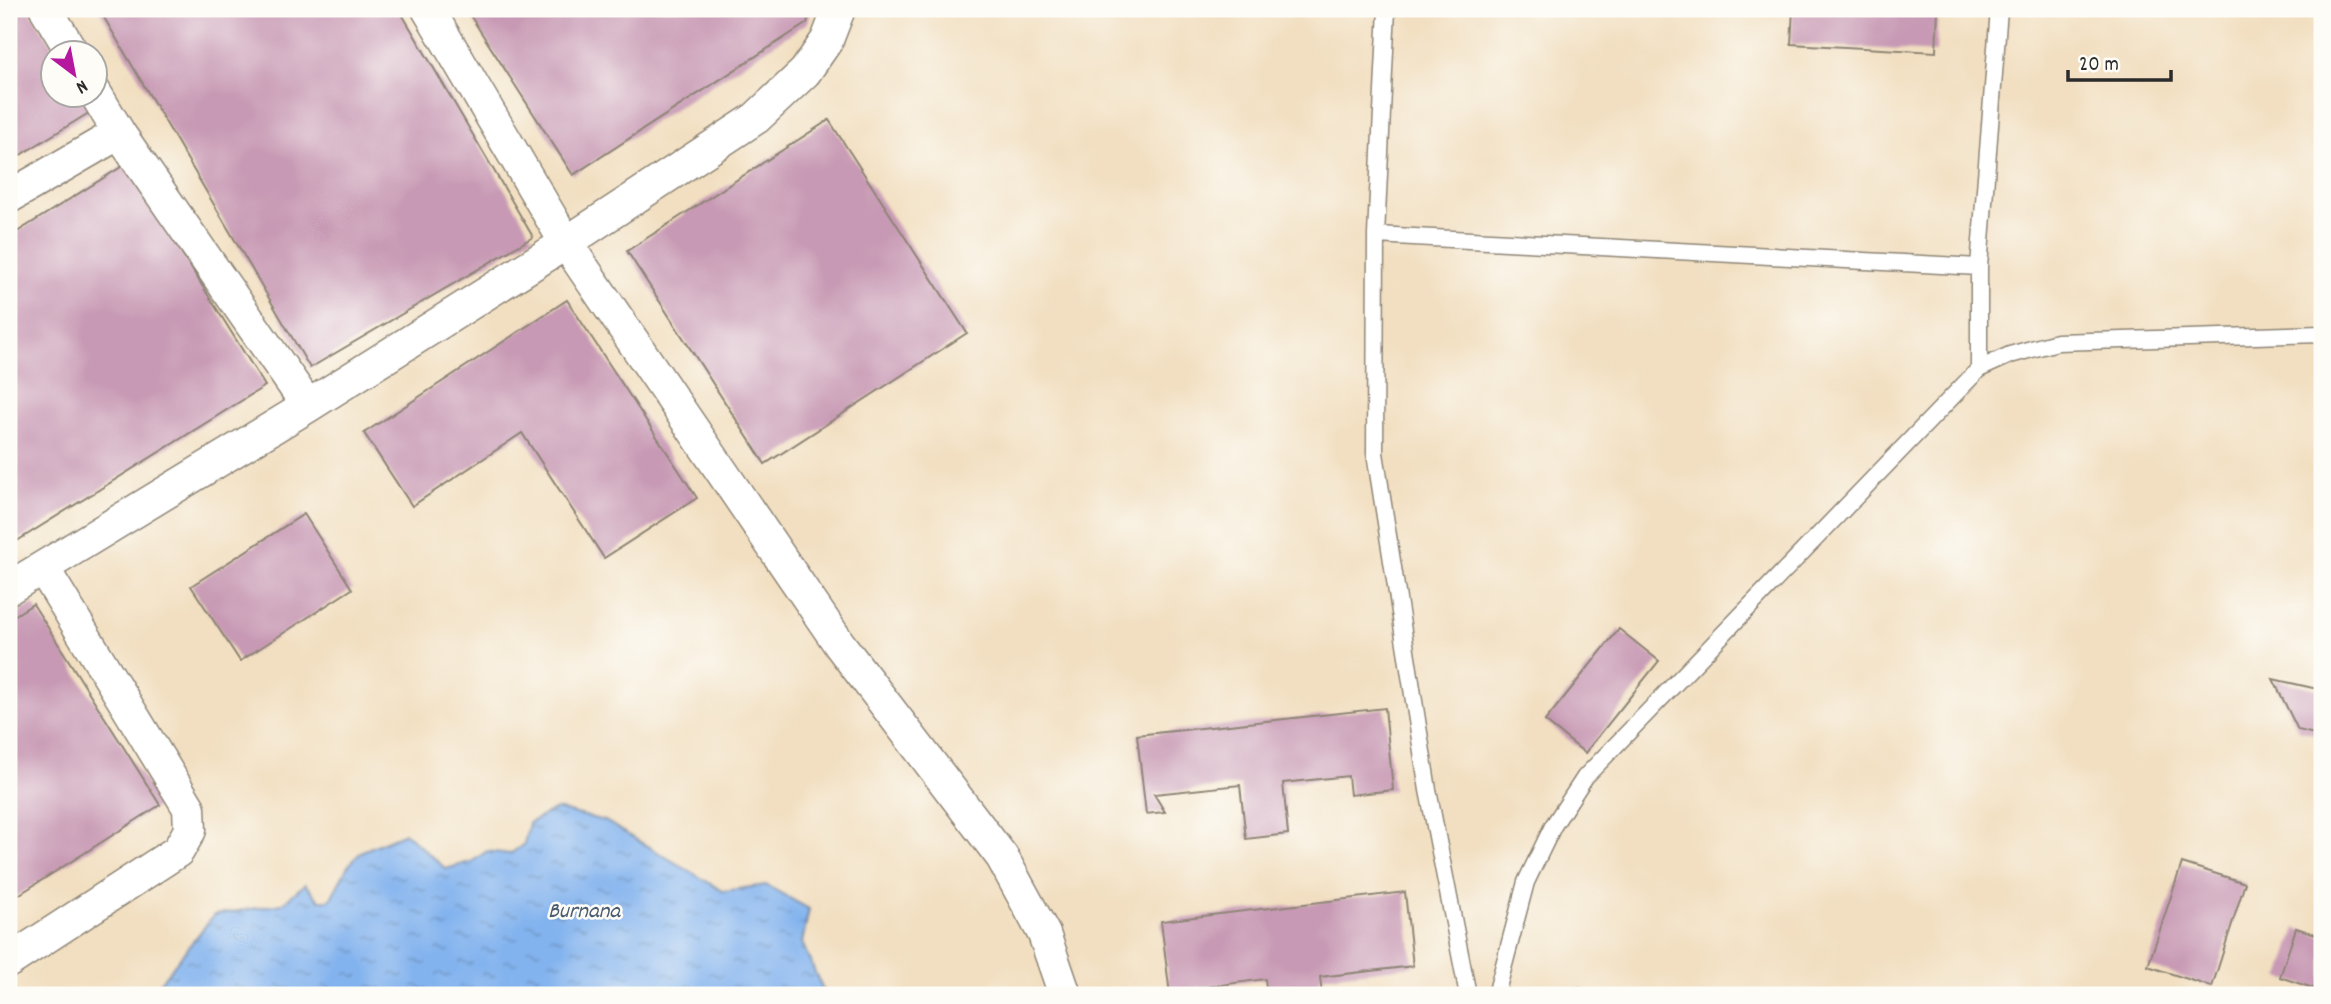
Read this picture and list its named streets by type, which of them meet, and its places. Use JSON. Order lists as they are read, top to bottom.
{
  "water": ["Burnana"],
  "scale_bar": "20 m",
  "north": "bottom right"
}
